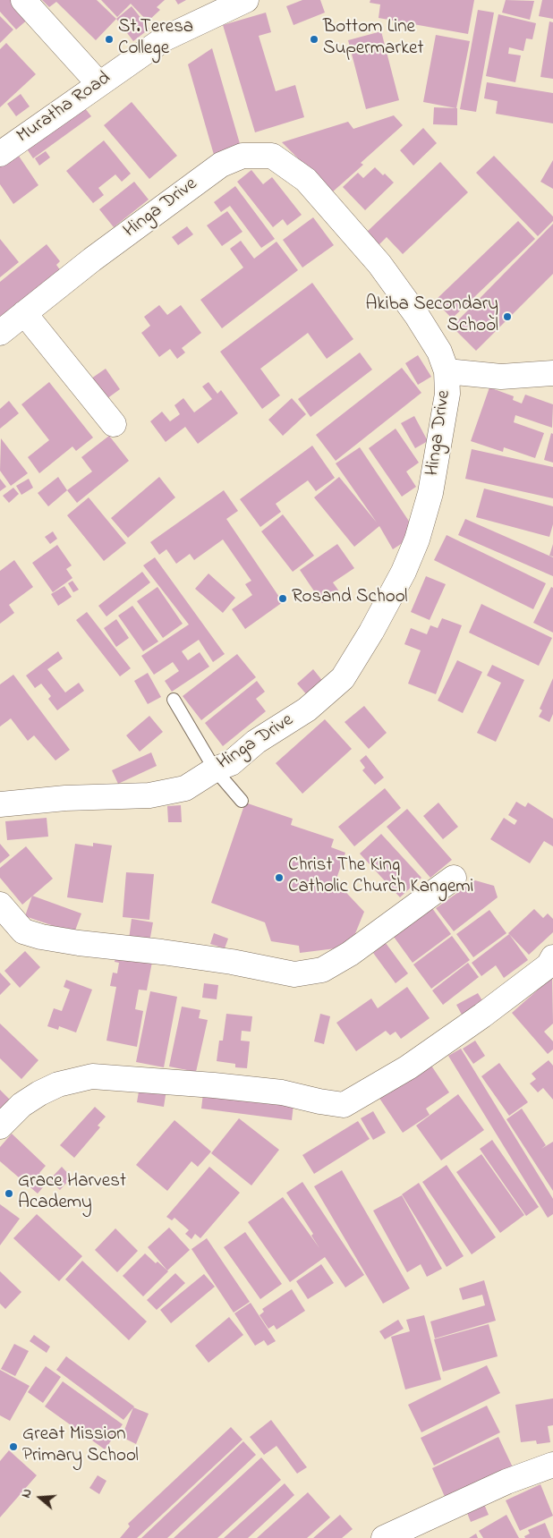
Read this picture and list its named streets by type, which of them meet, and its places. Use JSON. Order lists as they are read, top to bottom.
{
  "streets": {
    "street": ["Muratha Road", "Hinga Drive"]
  },
  "places": [
    "St.Teresa College",
    "Bottom Line Supermarket",
    "Akiba Secondary School",
    "Rosand School",
    "Christ The King Catholic Church Kangemi",
    "Grace Harvest Academy",
    "Great Mission Primary School"
  ],
  "north": "left"
}
